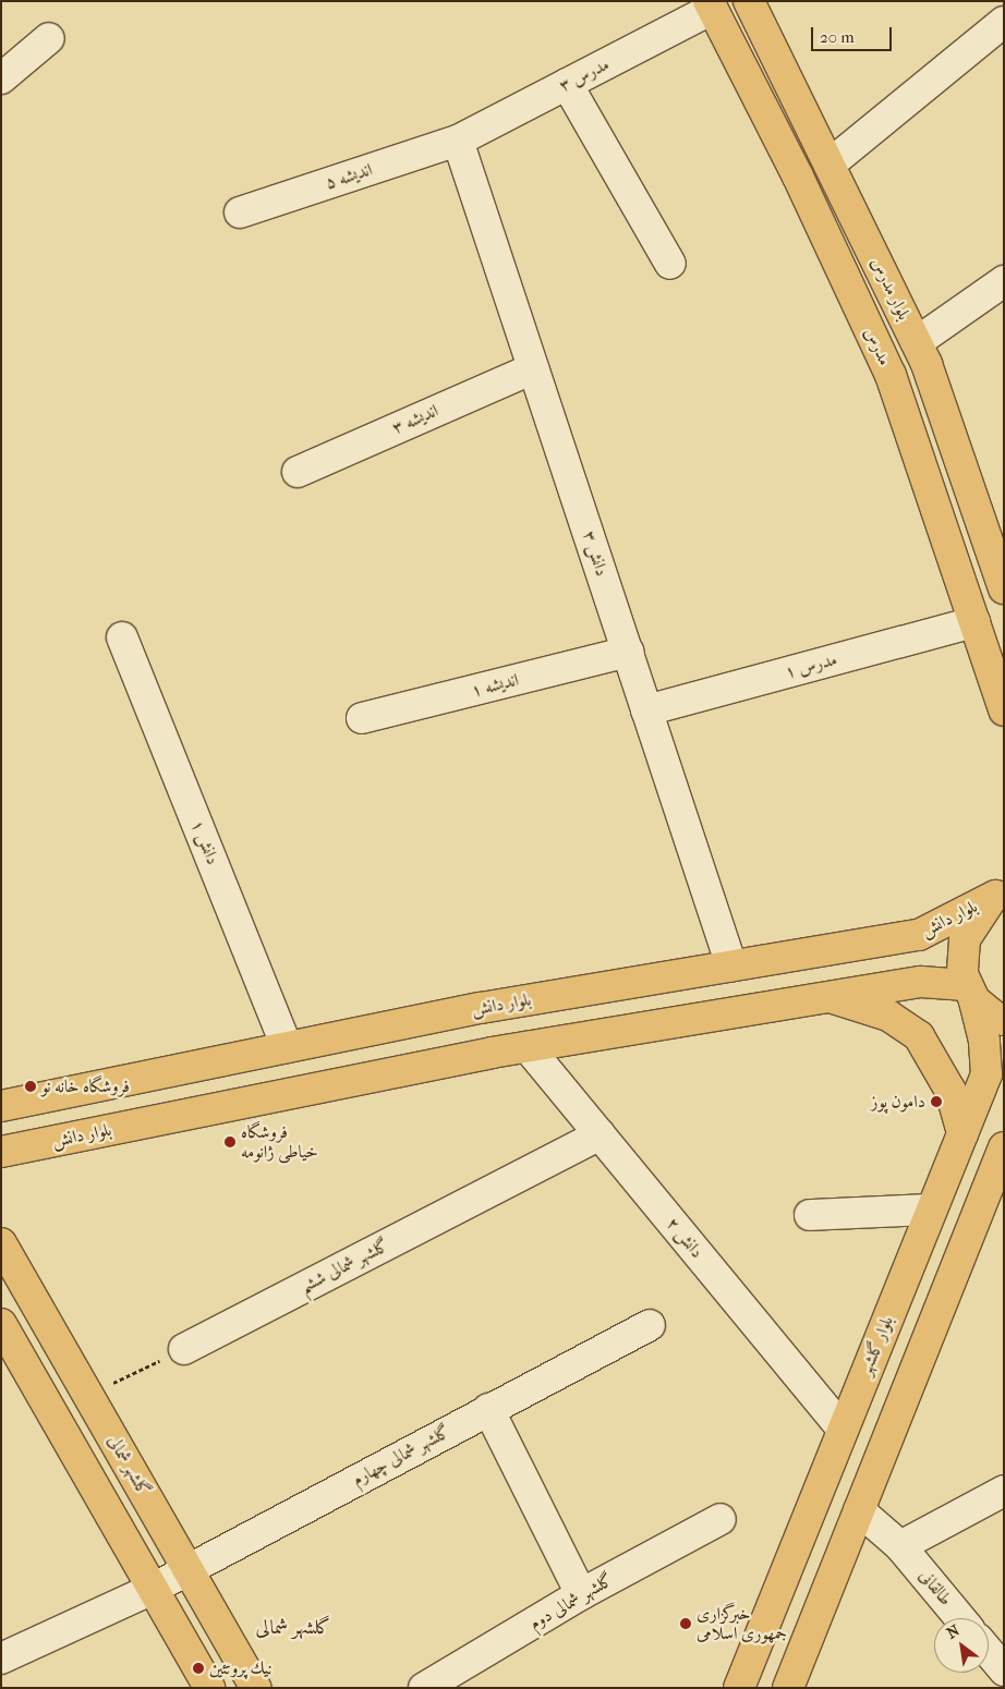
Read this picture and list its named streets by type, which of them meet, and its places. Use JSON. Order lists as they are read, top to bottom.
{
  "streets": {
    "main road": [
      "بلوار مدرس",
      "مدرس",
      "بلوار دانش",
      "بلوار گلشهر",
      "گلشهر شمالی"
    ],
    "street": [
      "مدرس ۳",
      "اندیشه ۵",
      "اندیشه ۳",
      "دانش ۳",
      "مدرس ۱",
      "اندیشه ۱",
      "دانش ۱",
      "۲ دانش",
      "گلشهر شمالی ششم",
      "گلشهر شمالی چهارم",
      "طالقانی",
      "گلشهر شمالی دوم"
    ]
  },
  "crossings": [
    ["مدرس ۳", "اندیشه ۵"],
    ["مدرس ۳", "مدرس"],
    ["مدرس ۳", "دانش ۳"],
    ["اندیشه ۵", "دانش ۳"],
    ["مدرس", "مدرس ۱"],
    ["اندیشه ۳", "دانش ۳"],
    ["دانش ۳", "مدرس ۱"],
    ["دانش ۳", "اندیشه ۱"],
    ["دانش ۳", "بلوار دانش"],
    ["دانش ۱", "بلوار دانش"],
    ["بلوار دانش", "۲ دانش"],
    ["بلوار دانش", "بلوار گلشهر"],
    ["۲ دانش", "گلشهر شمالی ششم"],
    ["۲ دانش", "بلوار گلشهر"],
    ["گلشهر شمالی چهارم", "گلشهر شمالی"]
  ],
  "districts": ["گلشهر شمالی"],
  "places": [
    "فروشگاه خانه نو",
    "دامون پوز",
    "فروشگاه خیاطی ژانومه",
    "خبرگزاری جمهوری اسلامی",
    "نيك پروتئين"
  ],
  "scale_bar": "20 m",
  "north": "top left"
}
